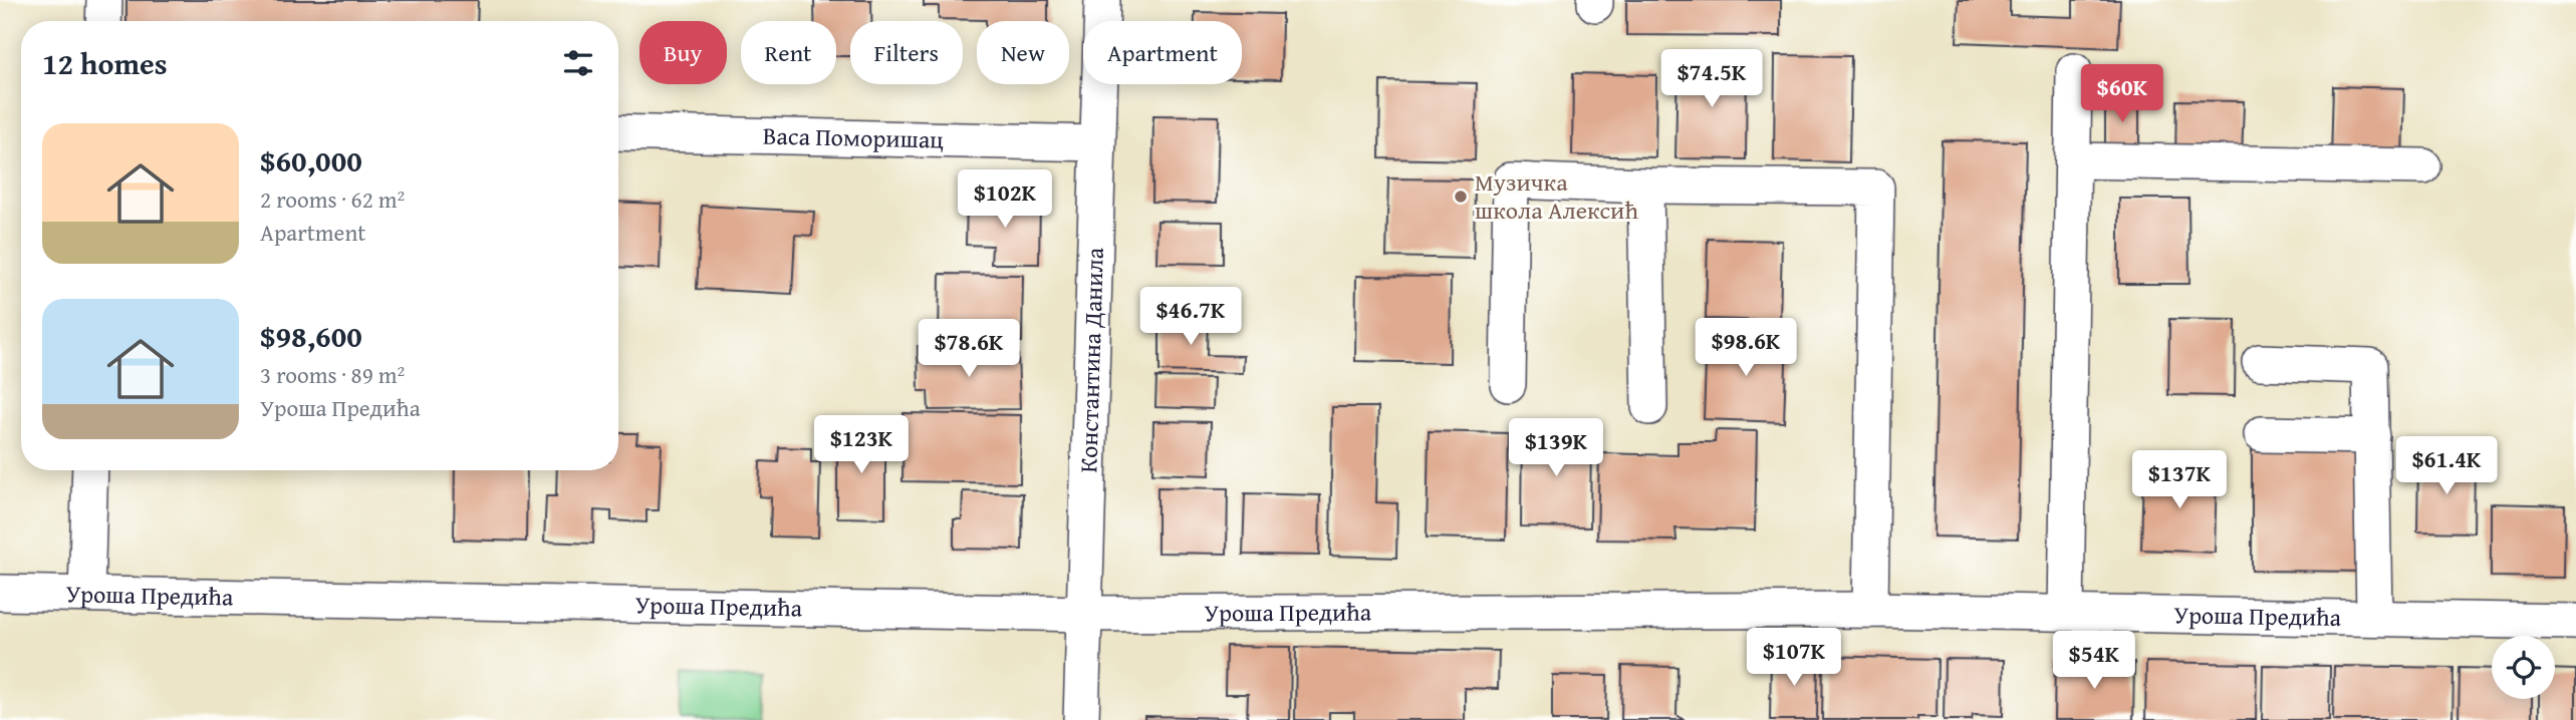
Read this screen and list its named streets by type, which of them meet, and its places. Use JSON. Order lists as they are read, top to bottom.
{
  "streets": {
    "street": ["Васа Поморишац", "Константина Данила", "Уроша Предића"]
  },
  "crossings": [
    ["Васа Поморишац", "Константина Данила"],
    ["Константина Данила", "Уроша Предића"]
  ],
  "places": ["Музичка школа Алексић"],
  "page": {
    "chip": [
      "Buy",
      "Rent",
      "Filters",
      "New",
      "Apartment"
    ],
    "heading": "12 homes",
    "price": [
      "$74.5K",
      "$60K",
      "$102K",
      "$46.7K",
      "$98.6K",
      "$78.6K",
      "$123K",
      "$139K",
      "$61.4K",
      "$137K",
      "$107K",
      "$54K"
    ],
    "list": [
      {
        "name": "$60,000",
        "note": "2 rooms · 62 m² · Apartment"
      },
      {
        "name": "$98,600",
        "note": "3 rooms · 89 m² · Уроша Предића"
      }
    ]
  }
}
